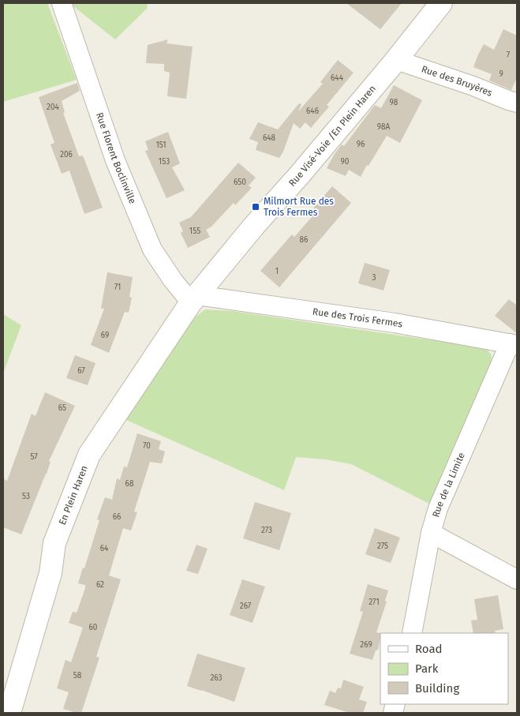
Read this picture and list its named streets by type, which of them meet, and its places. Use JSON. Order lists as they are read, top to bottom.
{
  "streets": {
    "street": [
      "Rue des Bruyères",
      "Rue Visé-Voie /En Plein Haren",
      "Rue Florent Boclinville",
      "Rue des Trois Fermes",
      "Rue de la Limite",
      "En Plein Haren"
    ]
  },
  "crossings": [
    ["Rue des Bruyères", "Rue Visé-Voie /En Plein Haren"],
    ["Rue Visé-Voie /En Plein Haren", "Rue Florent Boclinville"],
    ["Rue Visé-Voie /En Plein Haren", "Rue des Trois Fermes"],
    ["Rue Visé-Voie /En Plein Haren", "En Plein Haren"],
    ["Rue Florent Boclinville", "Rue des Trois Fermes"],
    ["Rue Florent Boclinville", "En Plein Haren"],
    ["Rue des Trois Fermes", "Rue de la Limite"],
    ["Rue des Trois Fermes", "En Plein Haren"]
  ],
  "places": {
    "transit": ["Milmort Rue des Trois Fermes"]
  },
  "house_numbers": [
    "7",
    "9",
    "644",
    "98",
    "204",
    "646",
    "98A",
    "648",
    "96",
    "151",
    "206",
    "153",
    "90",
    "650",
    "155",
    "86",
    "1",
    "3",
    "71",
    "69",
    "67",
    "65",
    "70",
    "57",
    "68",
    "53",
    "66",
    "273",
    "275",
    "64",
    "62",
    "271",
    "267",
    "60",
    "269",
    "58",
    "263"
  ],
  "legend": ["Road", "Park", "Building"]
}
